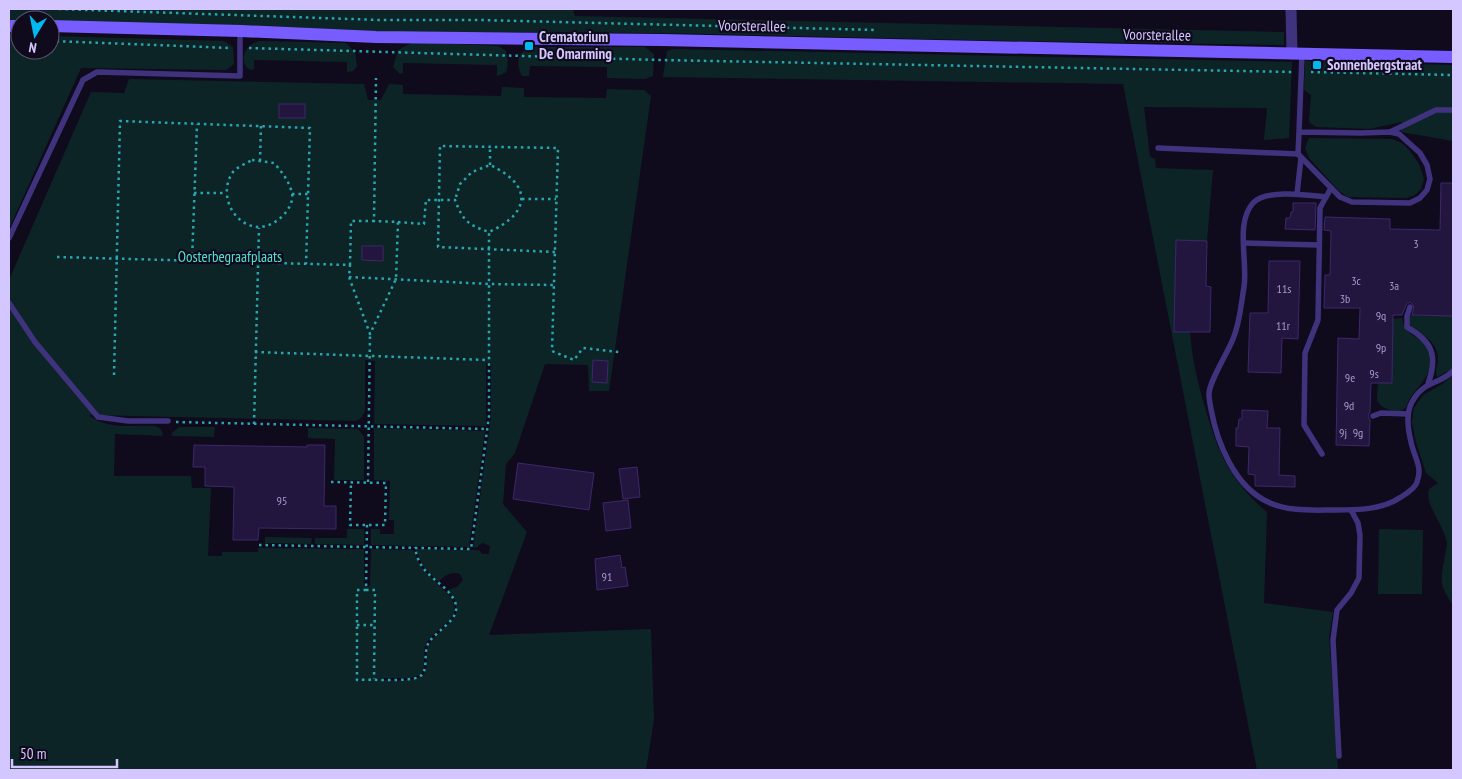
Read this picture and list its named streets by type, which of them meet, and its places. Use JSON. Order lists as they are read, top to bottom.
{
  "streets": {
    "main road": ["Voorsterallee"]
  },
  "parks": ["Oosterbegraafplaats"],
  "places": {
    "transit": ["Crematorium De Omarming", "Sonnenbergstraat"]
  },
  "house_numbers": [
    "3",
    "3c",
    "3a",
    "11s",
    "3b",
    "9q",
    "11r",
    "9p",
    "9s",
    "9e",
    "9d",
    "9j",
    "9g",
    "95",
    "91"
  ],
  "scale_bar": "50 m",
  "north": "bottom"
}
